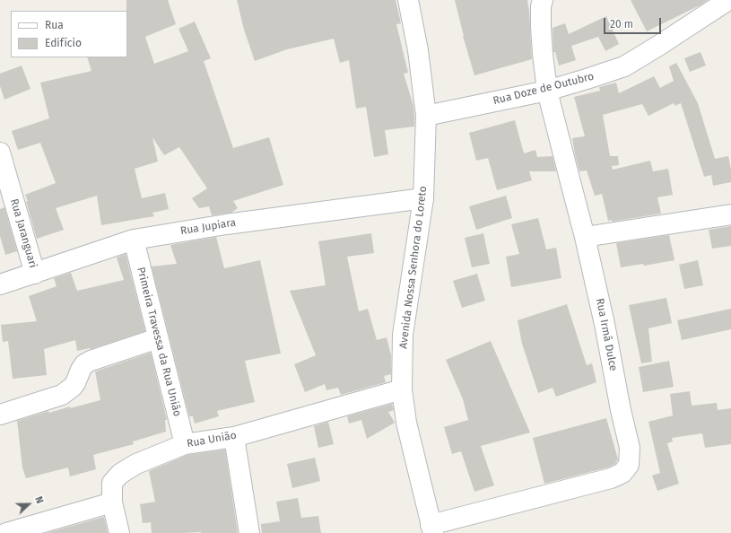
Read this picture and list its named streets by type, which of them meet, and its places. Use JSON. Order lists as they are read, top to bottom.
{
  "streets": {
    "street": [
      "Rua Doze de Outubro",
      "Rua Jupiara",
      "Rua Jaranguari",
      "Avenida Nossa Senhora do Loreto",
      "Rua Irmã Dulce",
      "Primeira Travessa da Rua União",
      "Rua União"
    ]
  },
  "crossings": [
    ["Rua Doze de Outubro", "Avenida Nossa Senhora do Loreto"],
    ["Rua Doze de Outubro", "Rua Irmã Dulce"],
    ["Rua Jupiara", "Rua Jaranguari"],
    ["Rua Jupiara", "Avenida Nossa Senhora do Loreto"],
    ["Rua Jupiara", "Primeira Travessa da Rua União"],
    ["Avenida Nossa Senhora do Loreto", "Rua Irmã Dulce"],
    ["Avenida Nossa Senhora do Loreto", "Rua União"],
    ["Primeira Travessa da Rua União", "Rua União"]
  ],
  "legend": ["Rua", "Edifício"],
  "scale_bar": "20 m",
  "north": "right"
}
